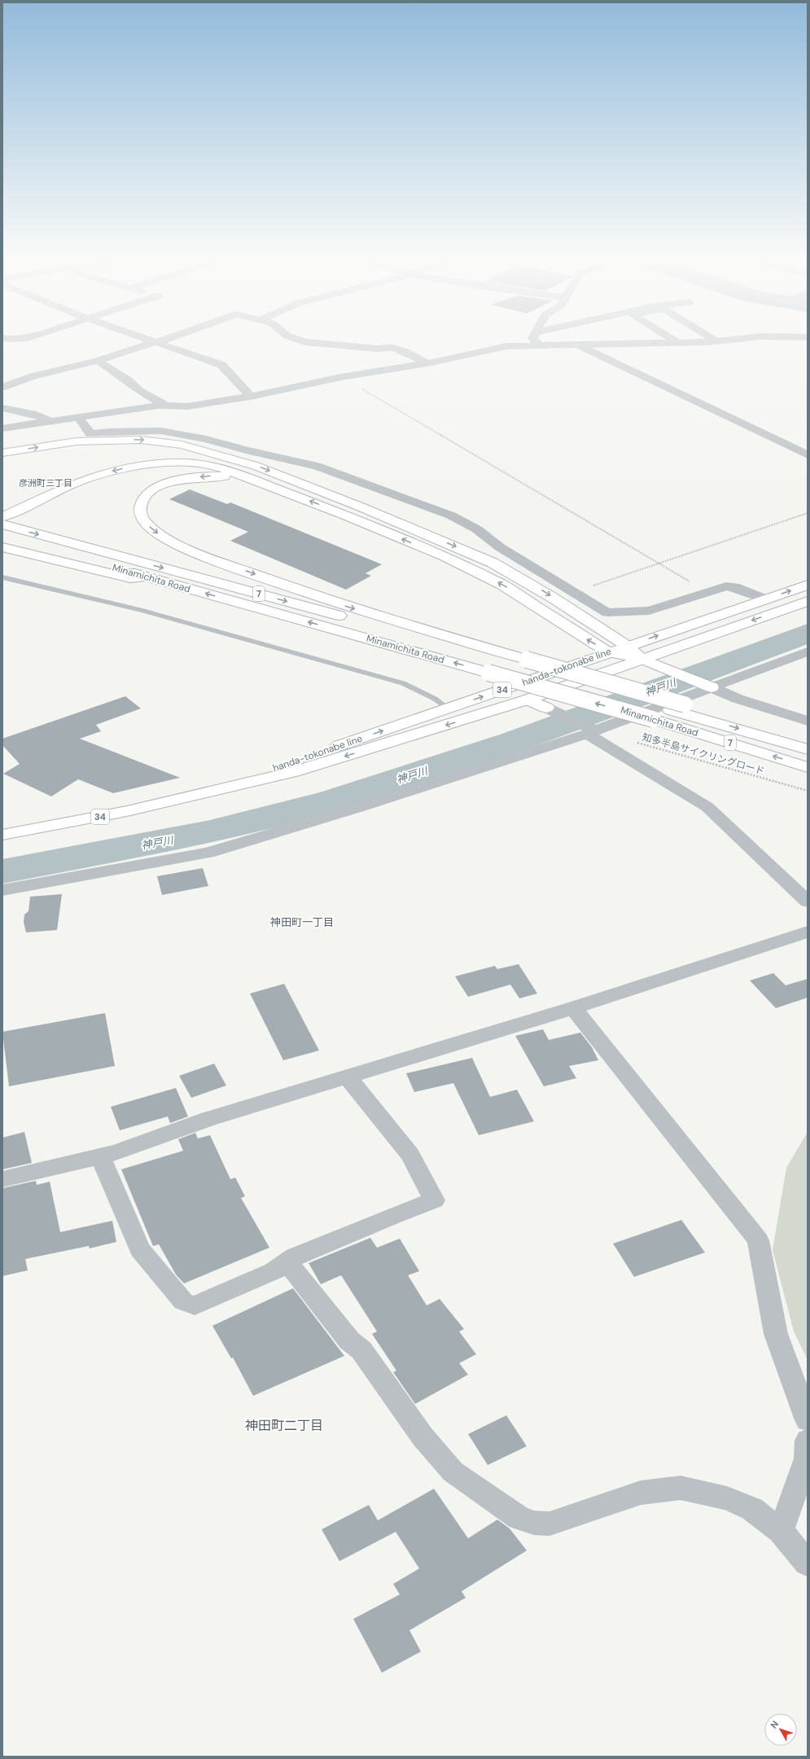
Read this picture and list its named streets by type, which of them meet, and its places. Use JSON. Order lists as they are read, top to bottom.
{
  "streets": {
    "main road": [
      "Minamichita Road",
      "7",
      "handa-tokonabe line",
      "34"
    ],
    "path": ["知多半島サイクリングロード"]
  },
  "districts": ["彦洲町三丁目", "神田町一丁目", "神田町二丁目"],
  "water": ["神戸川"],
  "north": "top left"
}
